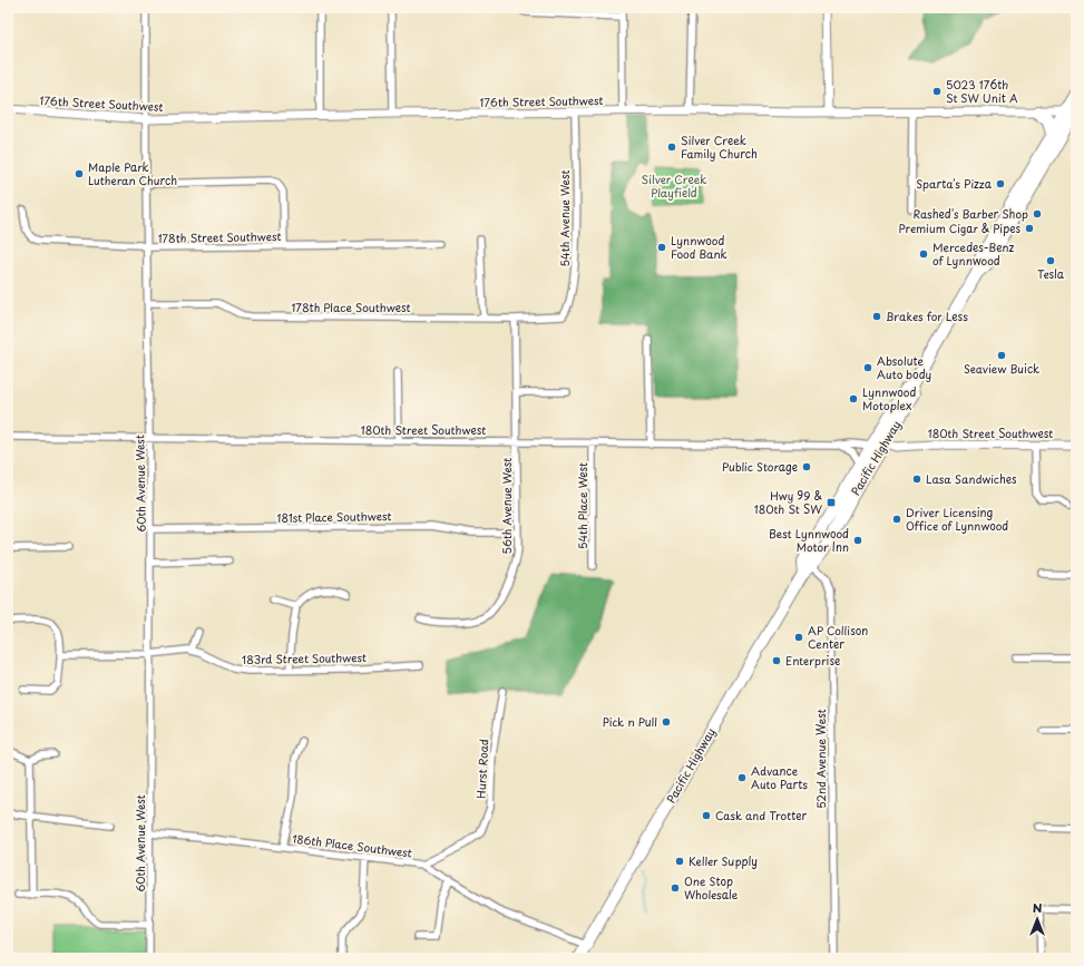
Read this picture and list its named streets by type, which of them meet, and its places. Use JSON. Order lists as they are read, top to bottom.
{
  "streets": {
    "highway": ["Pacific Highway"],
    "street": [
      "176th Street Southwest",
      "54th Avenue West",
      "178th Street Southwest",
      "178th Place Southwest",
      "180th Street Southwest",
      "60th Avenue West",
      "56th Avenue West",
      "54th Place West",
      "181st Place Southwest",
      "183rd Street Southwest",
      "52nd Avenue West",
      "Hurst Road",
      "186th Place Southwest"
    ]
  },
  "crossings": [
    ["176th Street Southwest", "54th Avenue West"],
    ["176th Street Southwest", "Pacific Highway"],
    ["176th Street Southwest", "60th Avenue West"],
    ["54th Avenue West", "178th Place Southwest"],
    ["178th Street Southwest", "60th Avenue West"],
    ["178th Place Southwest", "60th Avenue West"],
    ["178th Place Southwest", "56th Avenue West"],
    ["180th Street Southwest", "Pacific Highway"],
    ["180th Street Southwest", "60th Avenue West"],
    ["180th Street Southwest", "56th Avenue West"],
    ["180th Street Southwest", "54th Place West"],
    ["Pacific Highway", "52nd Avenue West"],
    ["Pacific Highway", "186th Place Southwest"],
    ["60th Avenue West", "181st Place Southwest"],
    ["60th Avenue West", "183rd Street Southwest"],
    ["60th Avenue West", "186th Place Southwest"],
    ["56th Avenue West", "181st Place Southwest"],
    ["Hurst Road", "186th Place Southwest"]
  ],
  "parks": ["Silver Creek Playfield"],
  "places": {
    "other": [
      "5023 176th St SW Unit A",
      "Silver Creek Family Church",
      "Maple Park Lutheran Church",
      "Sparta's Pizza",
      "Rashed's Barber Shop",
      "Premium Cigar & Pipes",
      "Lynnwood Food Bank",
      "Mercedes-Benz of Lynnwood",
      "Tesla",
      "Brakes for Less",
      "Seaview Buick",
      "Absolute Auto body",
      "Lynnwood Motoplex",
      "Public Storage",
      "Lasa Sandwiches",
      "Driver Licensing Office of Lynnwood",
      "Best Lynnwood Motor Inn",
      "AP Collison Center",
      "Enterprise",
      "Pick n Pull",
      "Advance Auto Parts",
      "Cask and Trotter",
      "Keller Supply",
      "One Stop Wholesale"
    ],
    "transit": ["Hwy 99 & 180th St SW"]
  },
  "north": "top"
}
